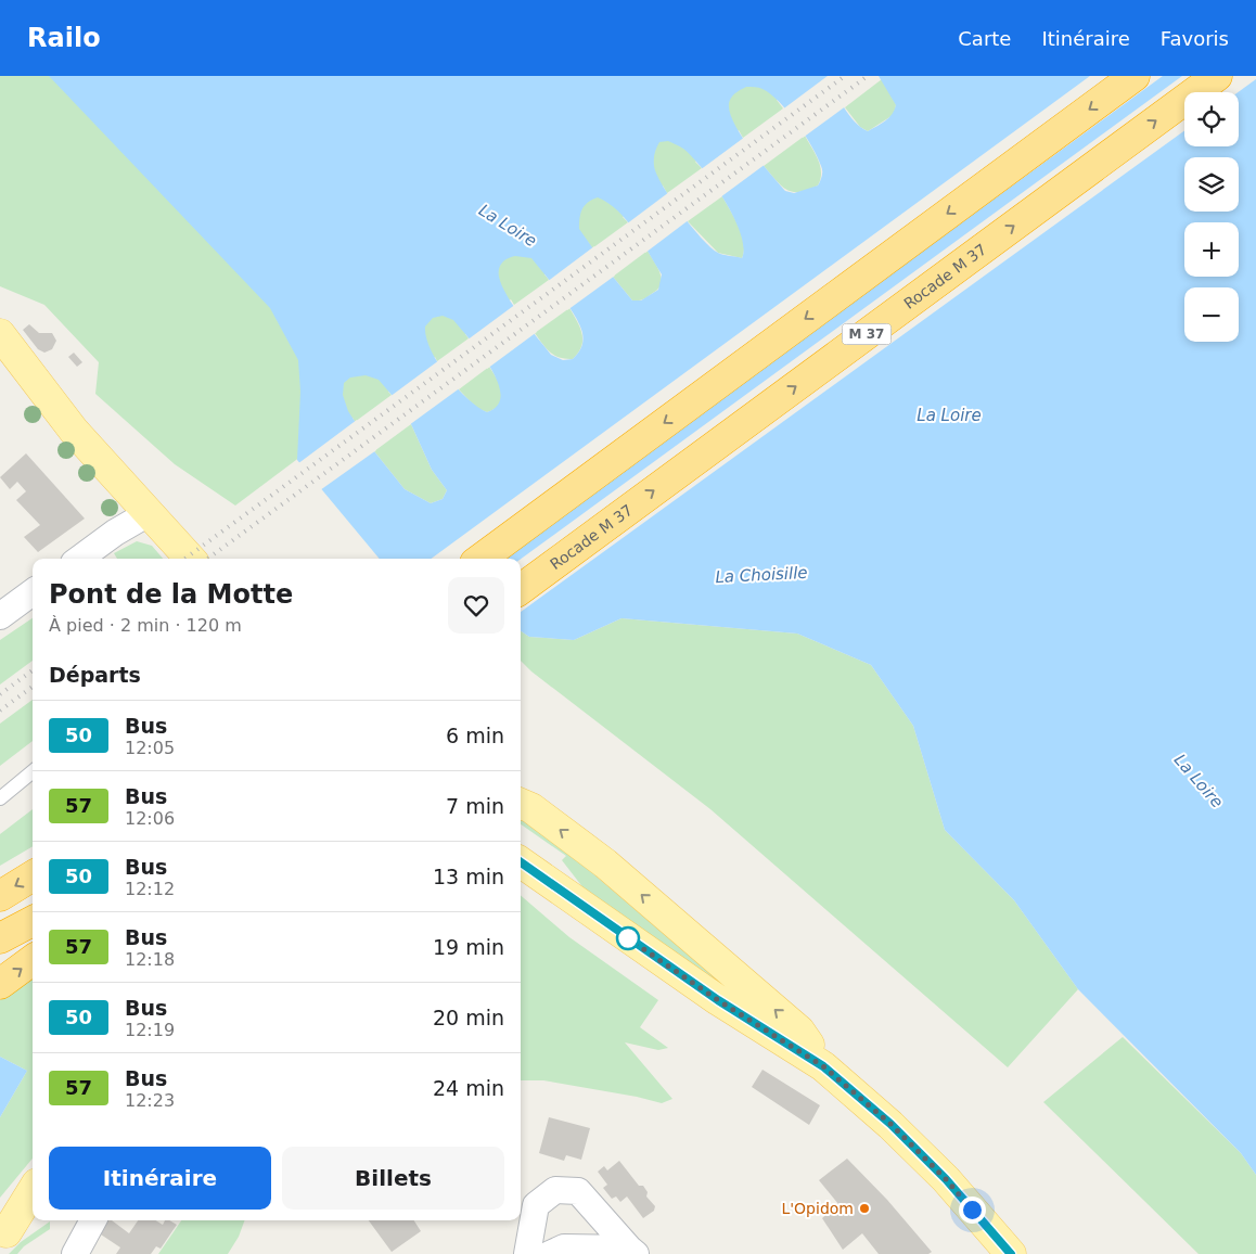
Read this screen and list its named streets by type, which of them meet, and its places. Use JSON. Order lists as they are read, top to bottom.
{
  "streets": {
    "highway": ["Rocade M 37", "M 37"]
  },
  "water": ["La Loire", "La Choisille"],
  "places": ["L'Opidom"],
  "lines": ["bus line 50"],
  "page": {
    "header": "Railo",
    "nav": ["Carte", "Itinéraire", "Favoris"],
    "map_buttons": ["+", "−"],
    "heading": [
      ["Pont de la Motte", "À pied · 2 min · 120 m"],
      "Départs"
    ],
    "list": [
      {
        "mark": "50",
        "name": "Bus",
        "note": "12:05",
        "value": "6 min"
      },
      {
        "mark": "57",
        "name": "Bus",
        "note": "12:06",
        "value": "7 min"
      },
      {
        "mark": "50",
        "name": "Bus",
        "note": "12:12",
        "value": "13 min"
      },
      {
        "mark": "57",
        "name": "Bus",
        "note": "12:18",
        "value": "19 min"
      },
      {
        "mark": "50",
        "name": "Bus",
        "note": "12:19",
        "value": "20 min"
      },
      {
        "mark": "57",
        "name": "Bus",
        "note": "12:23",
        "value": "24 min"
      }
    ],
    "buttons": ["Itinéraire", "Billets"]
  }
}
